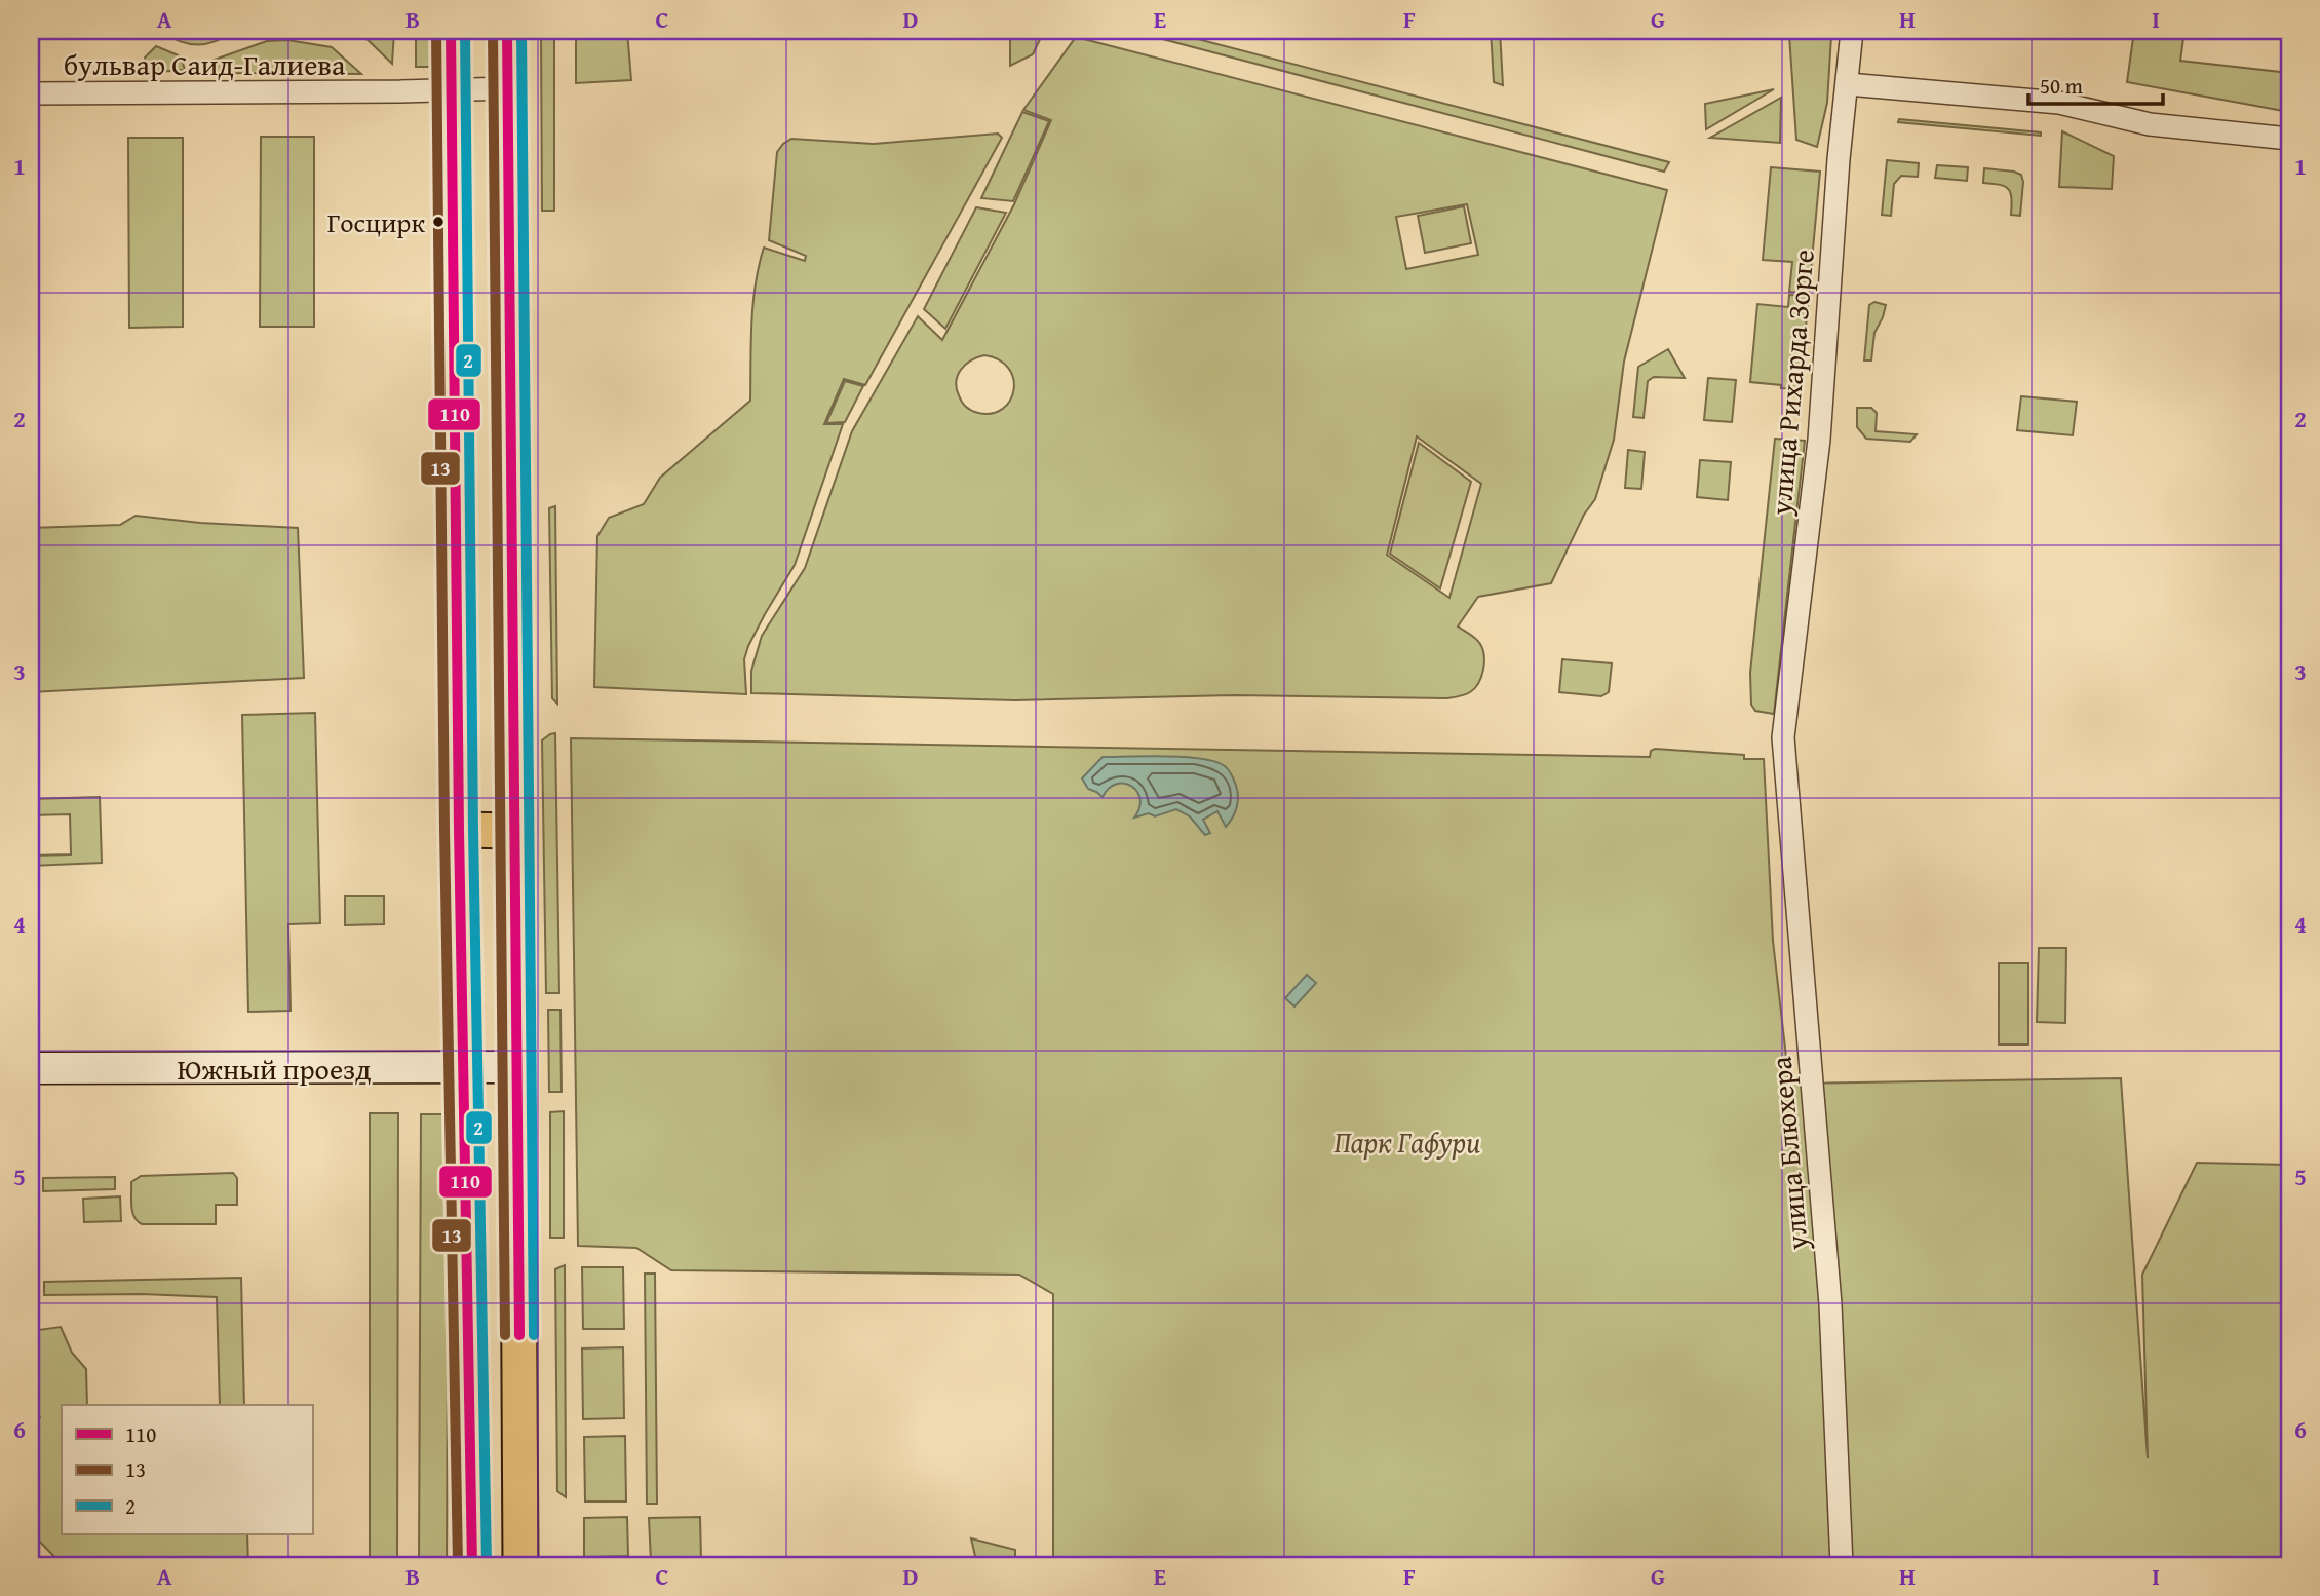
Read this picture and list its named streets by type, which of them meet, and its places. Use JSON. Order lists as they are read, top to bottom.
{
  "streets": {
    "street": [
      "бульвар Саид-Галиева",
      "улица Рихарда Зорге",
      "Южный проезд",
      "улица Блюхера"
    ]
  },
  "crossings": [
    ["улица Рихарда Зорге", "улица Блюхера"]
  ],
  "parks": ["Парк Гафури"],
  "places": ["Госцирк"],
  "lines": ["transit line 110", "transit line 13", "transit line 2"],
  "legend": ["110", "13", "2"],
  "scale_bar": "50 m",
  "grid": {
    "columns": [
      "A",
      "B",
      "C",
      "D",
      "E",
      "F",
      "G",
      "H",
      "I"
    ],
    "rows": [
      "1",
      "2",
      "3",
      "4",
      "5",
      "6"
    ]
  }
}
